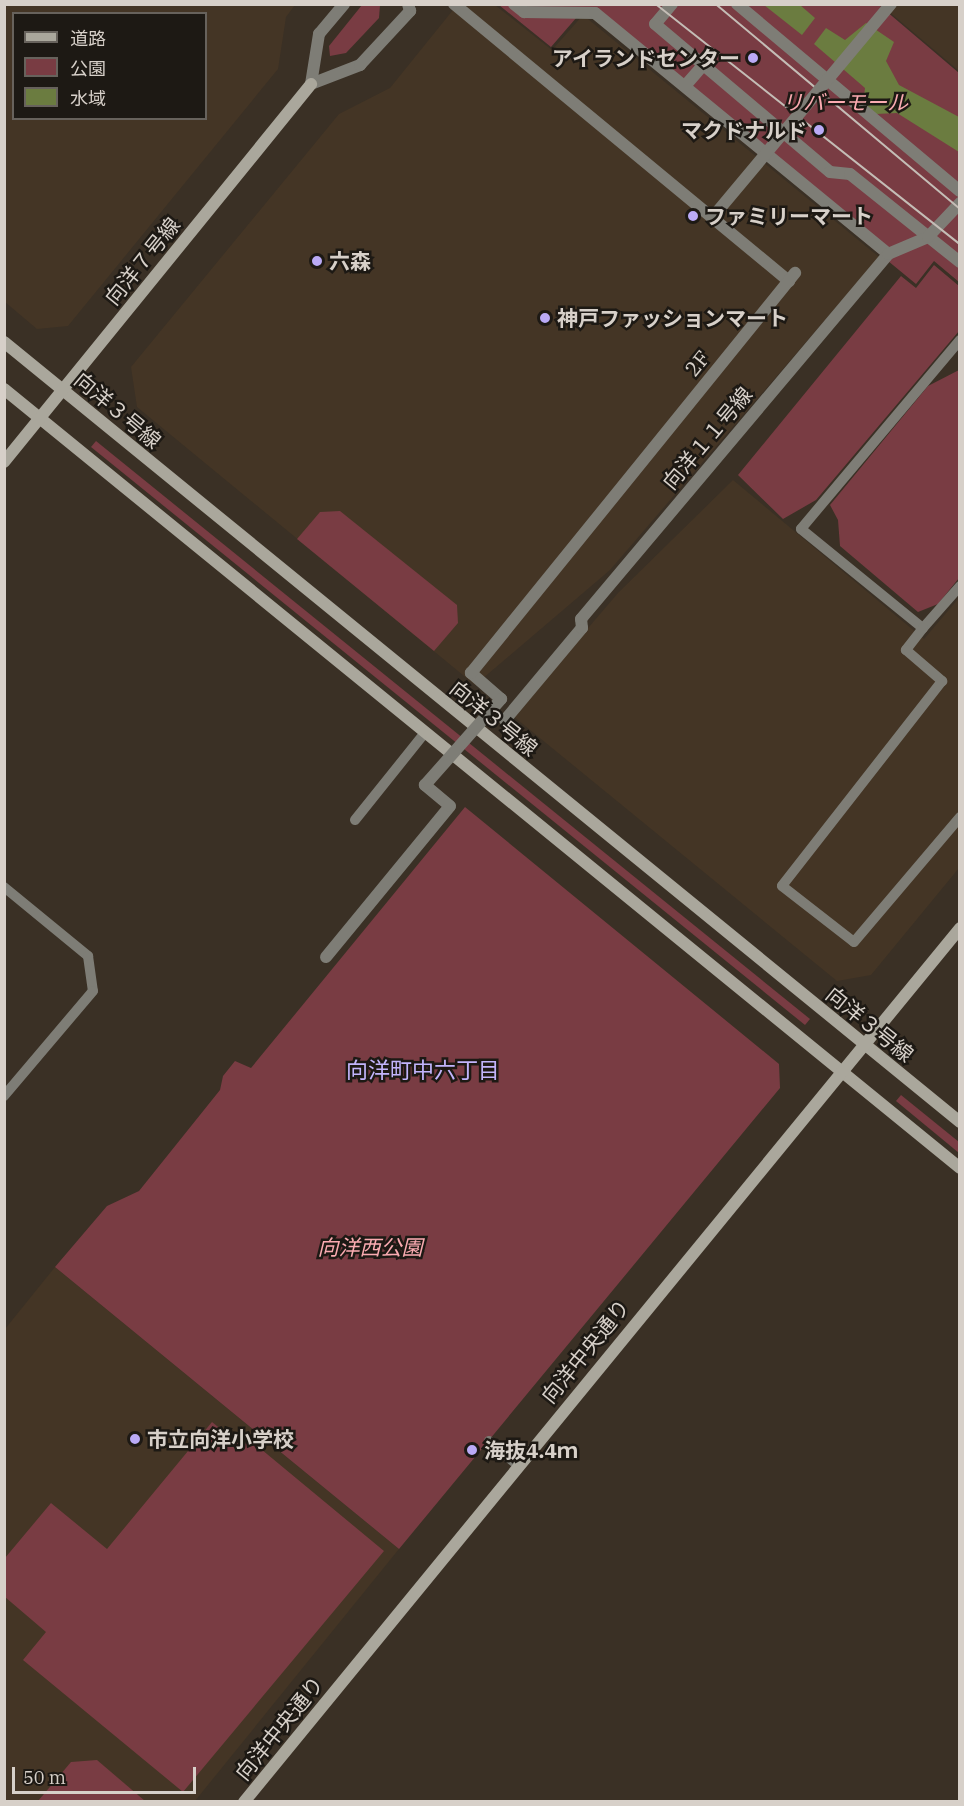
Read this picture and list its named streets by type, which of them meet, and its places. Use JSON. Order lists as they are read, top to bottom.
{
  "streets": {
    "street": [
      "向洋７号線",
      "2F",
      "向洋３号線",
      "向洋１１号線",
      "向洋中央通り"
    ]
  },
  "crossings": [
    ["向洋７号線", "向洋３号線"],
    ["向洋３号線", "向洋中央通り"]
  ],
  "districts": ["向洋町中六丁目"],
  "parks": ["リバーモール", "向洋西公園"],
  "places": [
    "アイランドセンター",
    "マクドナルド",
    "ファミリーマート",
    "六森",
    "神戸ファッションマート",
    "市立向洋小学校",
    "海抜4.4ｍ"
  ],
  "legend": ["道路", "公園", "水域"],
  "scale_bar": "50 m"
}
